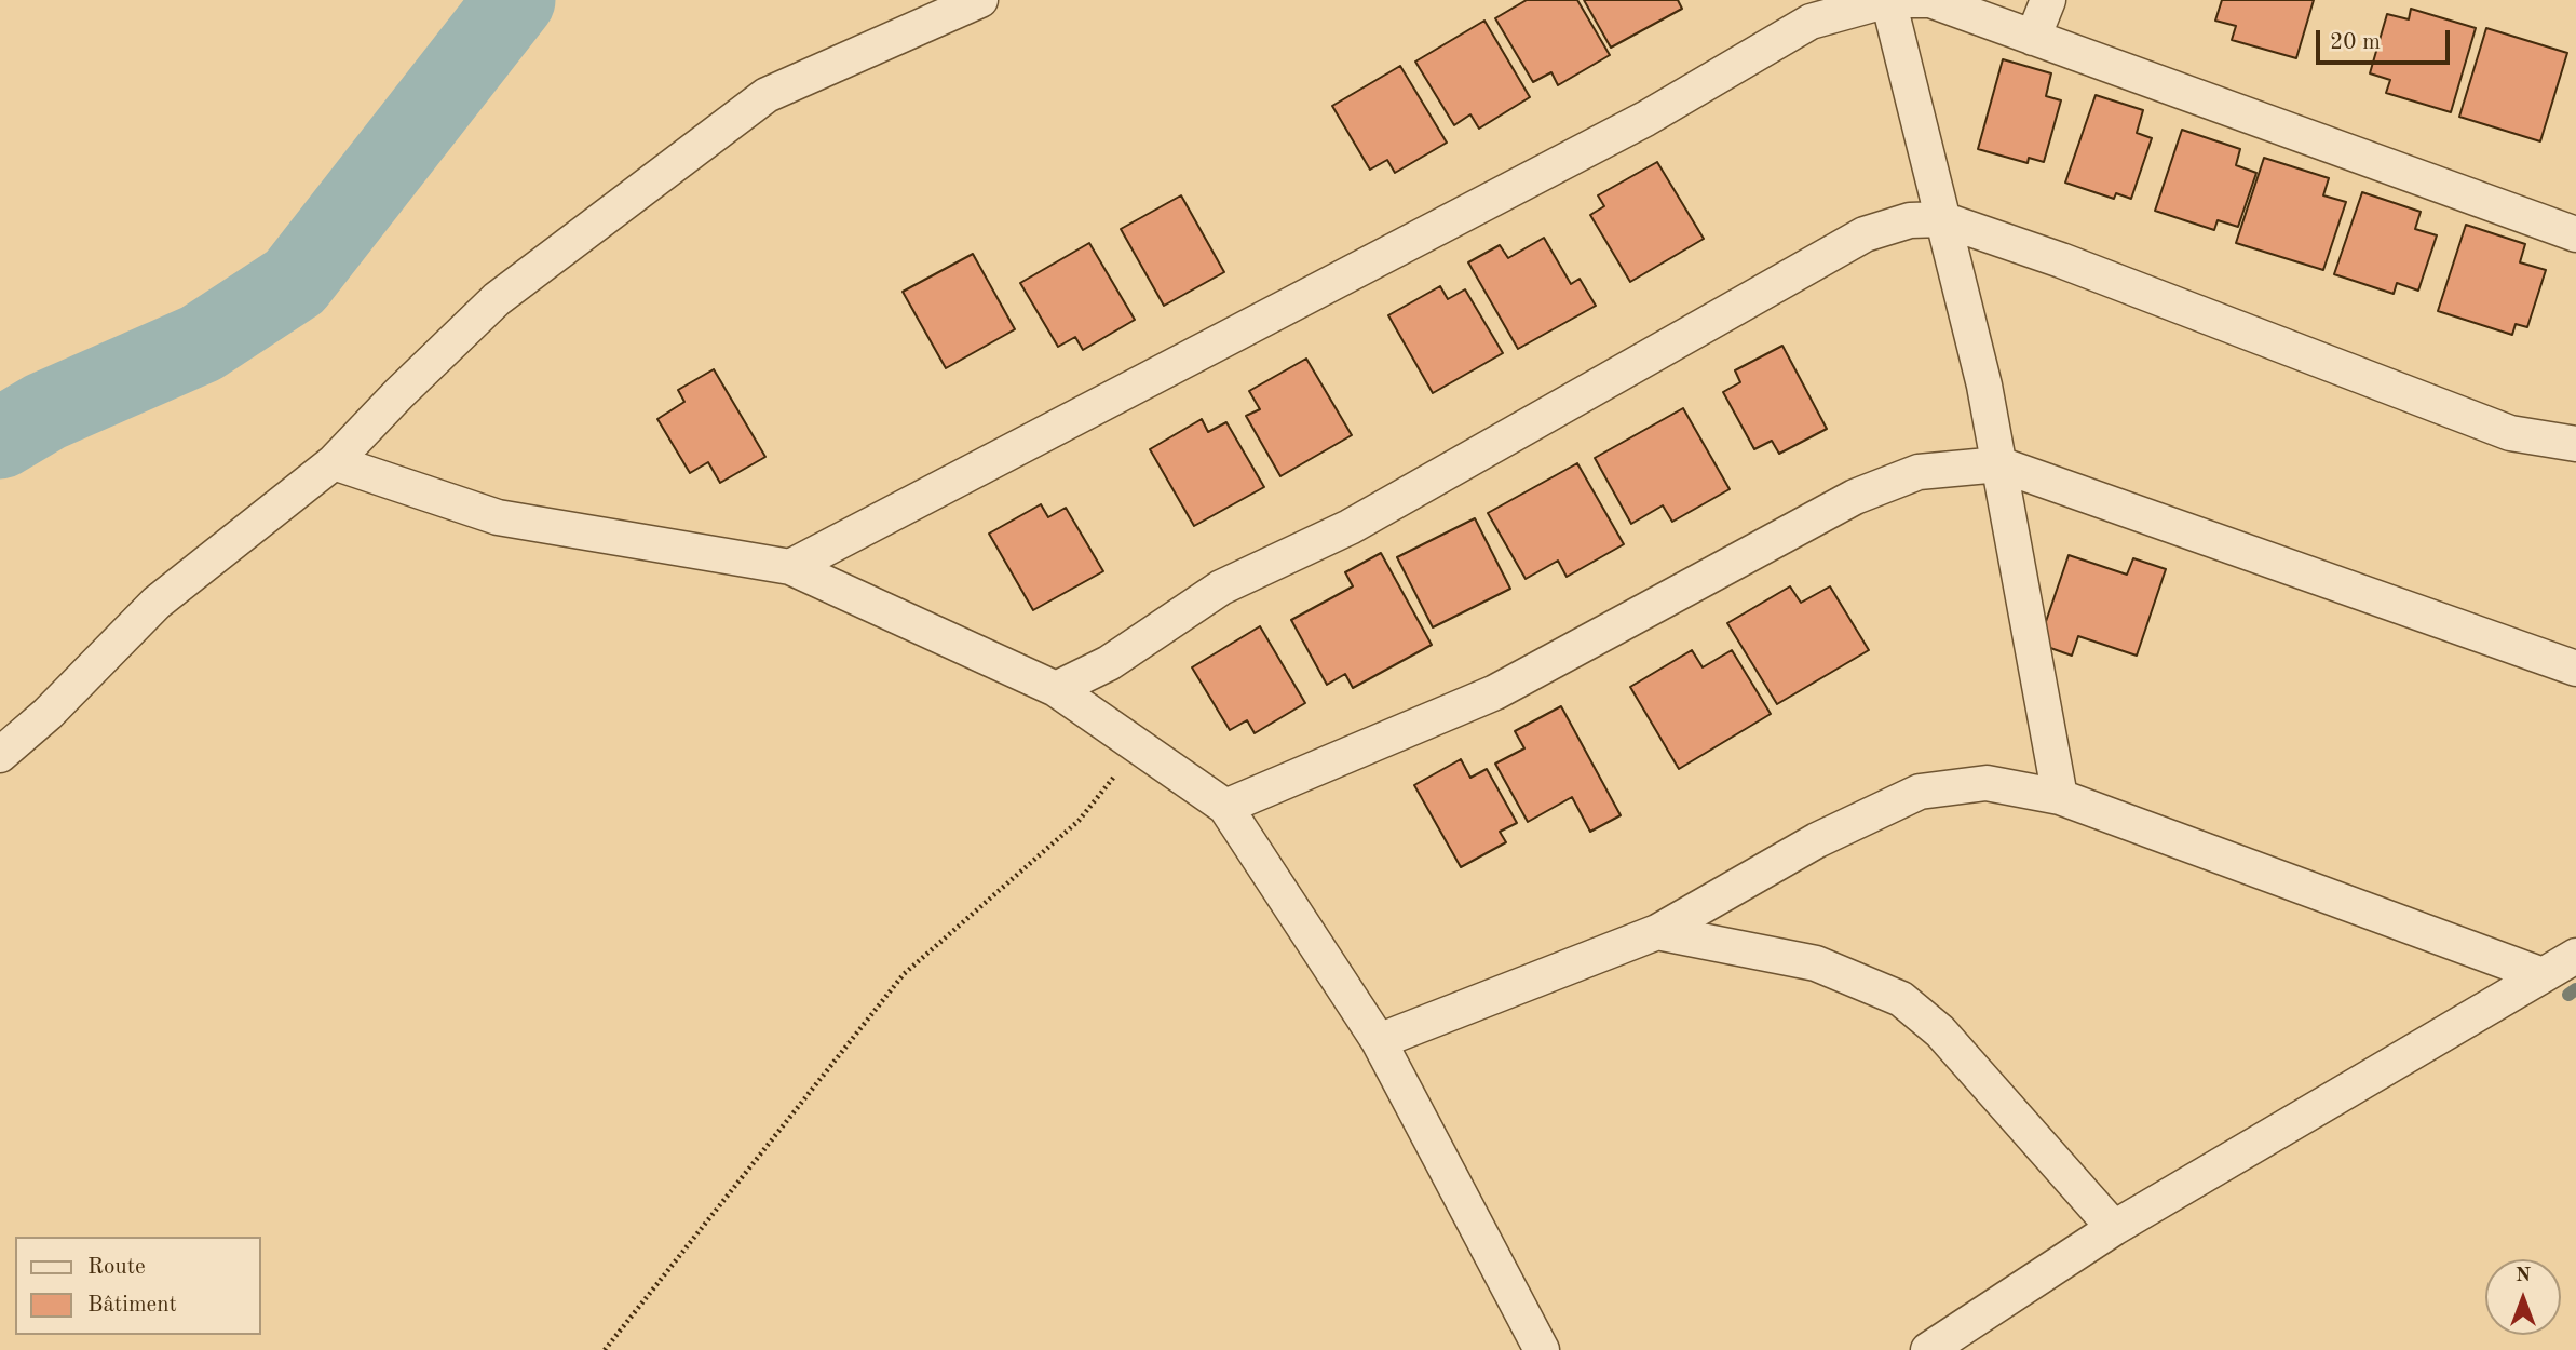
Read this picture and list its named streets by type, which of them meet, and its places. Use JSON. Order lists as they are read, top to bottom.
{
  "legend": ["Route", "Bâtiment"],
  "scale_bar": "20 m",
  "north": "top"
}
